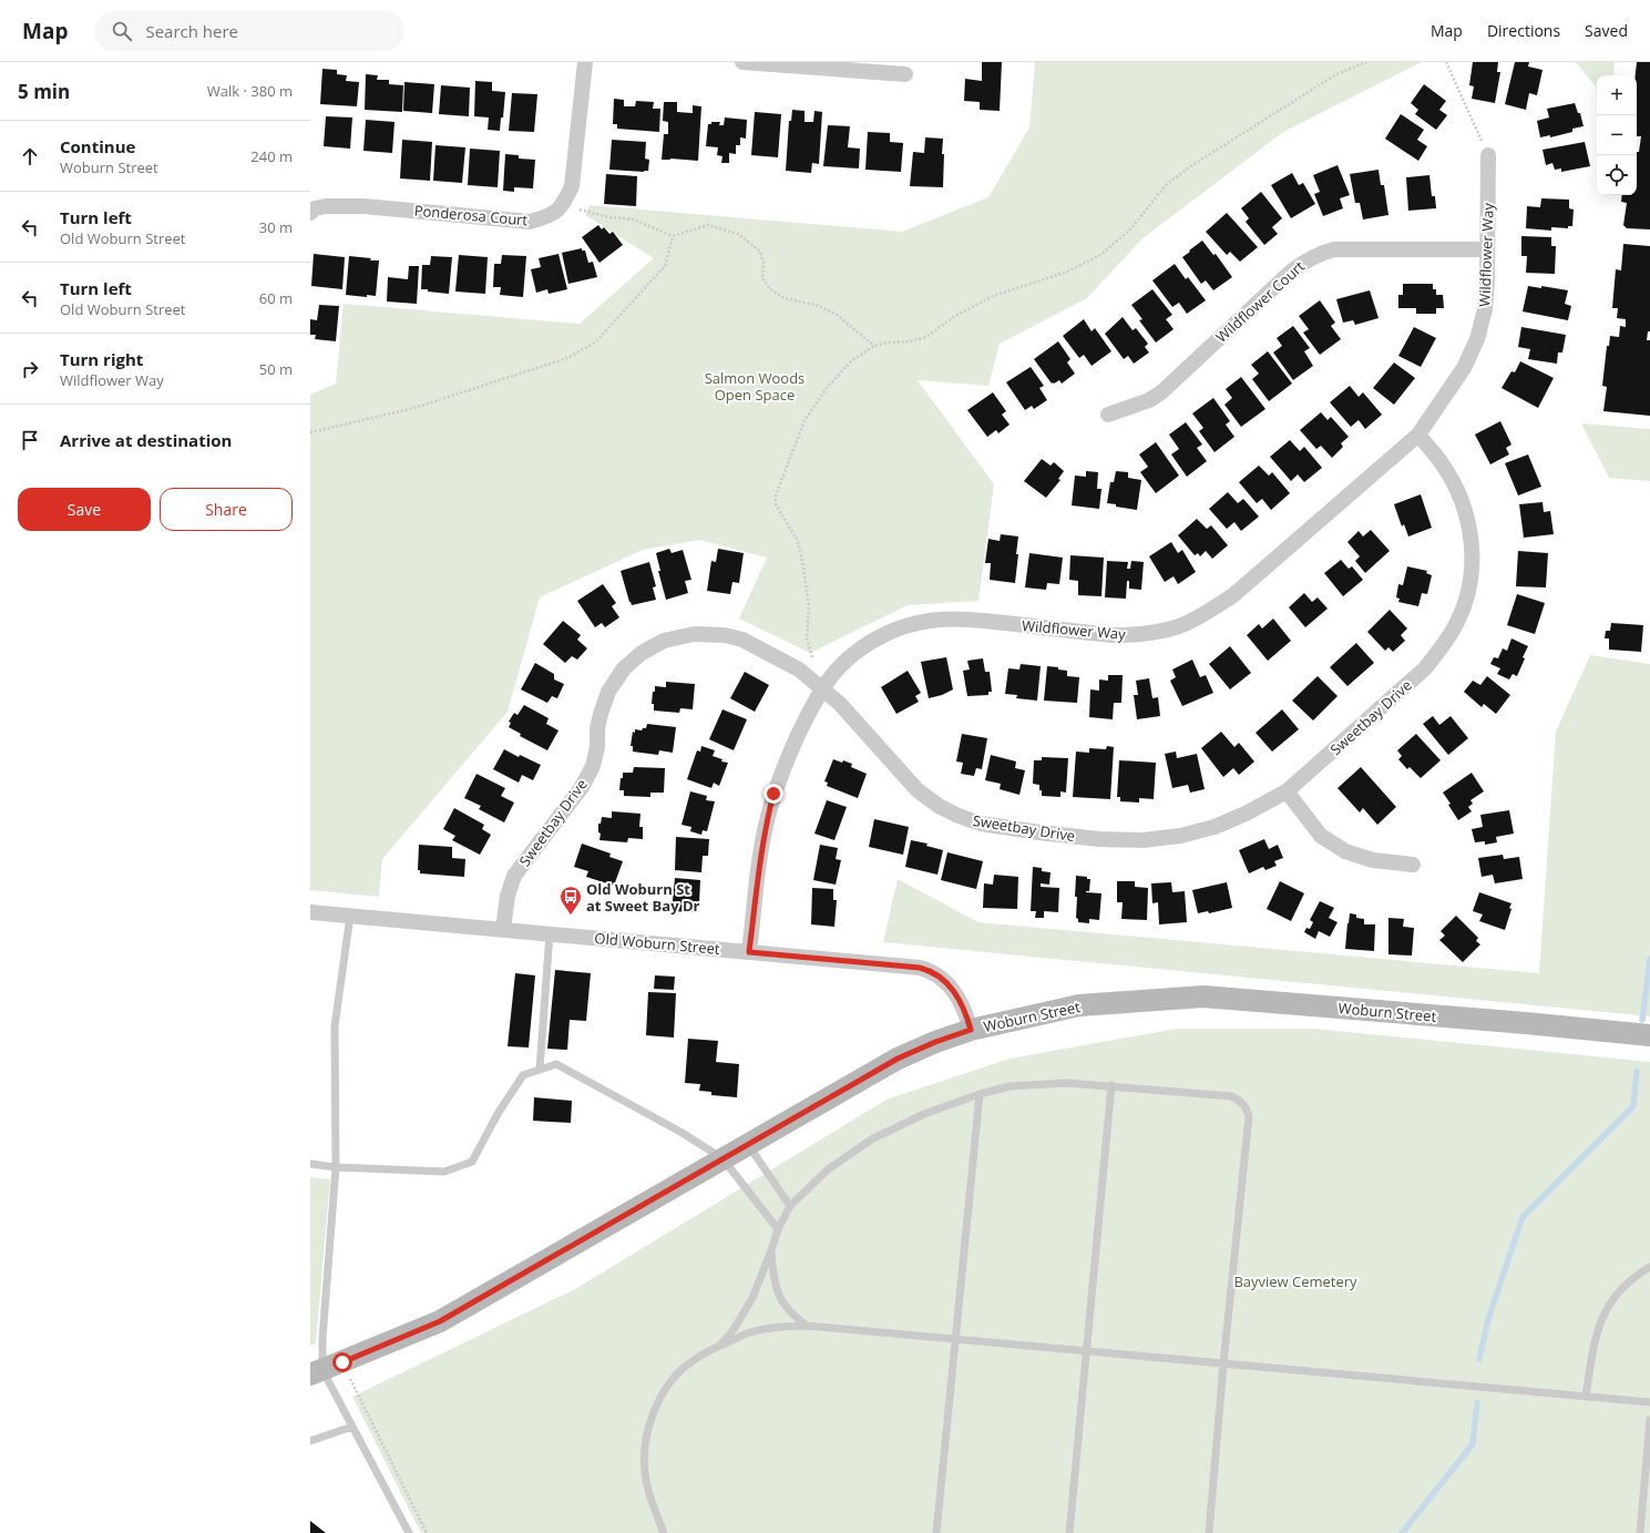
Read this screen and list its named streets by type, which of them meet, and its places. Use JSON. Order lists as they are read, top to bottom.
{
  "streets": {
    "street": [
      "Ponderosa Court",
      "Wildflower Way",
      "Wildflower Court",
      "Sweetbay Drive",
      "Old Woburn Street",
      "Woburn Street"
    ]
  },
  "crossings": [
    ["Wildflower Way", "Wildflower Court"],
    ["Wildflower Way", "Sweetbay Drive"],
    ["Wildflower Way", "Old Woburn Street"],
    ["Sweetbay Drive", "Old Woburn Street"],
    ["Old Woburn Street", "Woburn Street"]
  ],
  "parks": ["Salmon Woods Open Space", "Bayview Cemetery"],
  "places": {
    "bus stop": ["Old Woburn St at Sweet Bay Dr"]
  },
  "page": {
    "header": "Map",
    "search": "Search here",
    "nav": ["Map", "Directions", "Saved"],
    "heading": ["5 min", "Walk · 380 m"],
    "map_buttons": ["+", "−"],
    "list": [
      ["Continue", "Woburn Street", "240 m"],
      ["Turn left", "Old Woburn Street", "30 m"],
      ["Turn left", "Old Woburn Street", "60 m"],
      ["Turn right", "Wildflower Way", "50 m"],
      "Arrive at destination"
    ],
    "buttons": ["Save", "Share"]
  }
}
